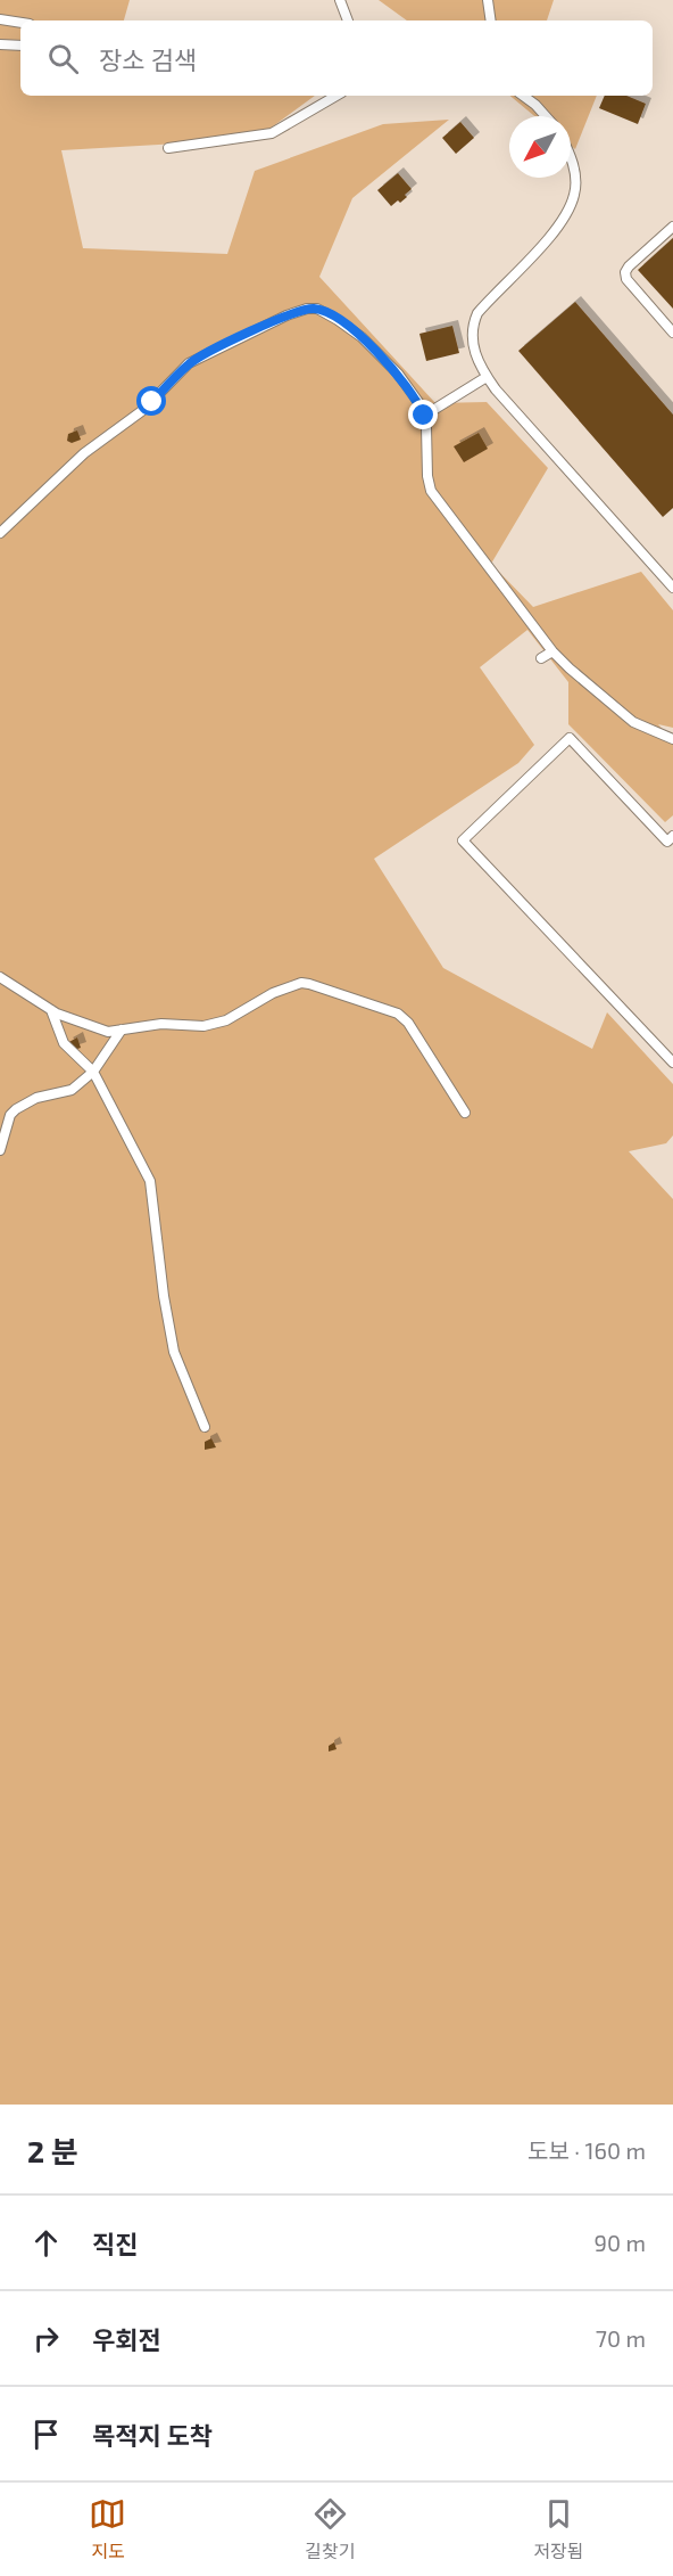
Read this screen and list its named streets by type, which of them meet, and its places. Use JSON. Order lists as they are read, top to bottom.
{
  "north": "bottom left",
  "page": {
    "search": "장소 검색",
    "heading": ["2 분", "도보 · 160 m"],
    "list": [
      ["직진", "90 m"],
      ["우회전", "70 m"],
      "목적지 도착"
    ],
    "nav": ["지도", "길찾기", "저장됨"]
  }
}
